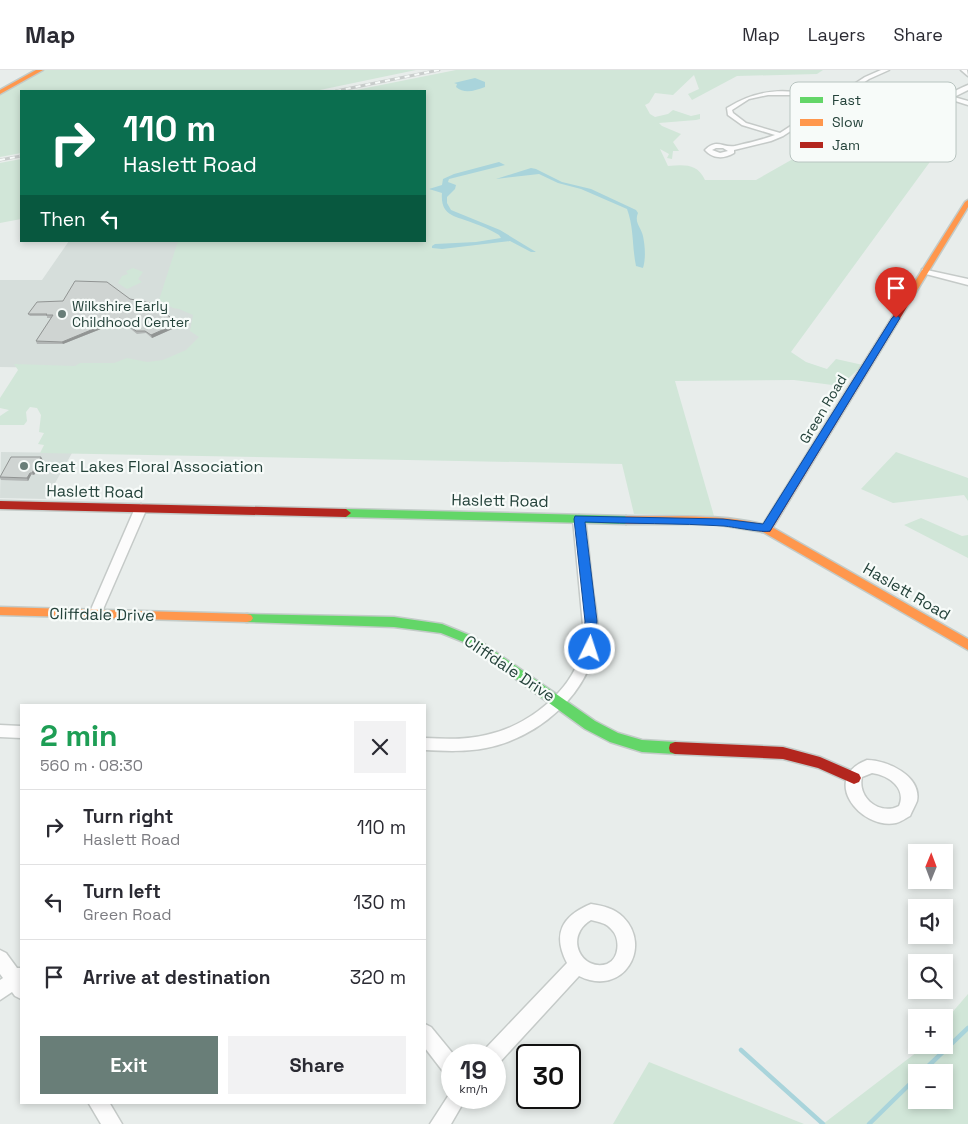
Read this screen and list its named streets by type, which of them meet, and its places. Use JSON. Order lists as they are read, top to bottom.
{
  "streets": {
    "street": ["Green Road", "Haslett Road", "Cliffdale Drive"]
  },
  "crossings": [
    ["Green Road", "Haslett Road"]
  ],
  "places": ["Wilkshire Early Childhood Center", "Great Lakes Floral Association"],
  "legend": ["Fast", "Slow", "Jam"],
  "north": "top",
  "page": {
    "header": "Map",
    "nav": ["Map", "Layers", "Share"],
    "turn": ["110 m", "Haslett Road"],
    "then": "Then",
    "heading": ["2 min", "560 m · 08:30"],
    "list": [
      {
        "name": "Turn right",
        "note": "Haslett Road",
        "value": "110 m"
      },
      {
        "name": "Turn left",
        "note": "Green Road",
        "value": "130 m"
      },
      {
        "name": "Arrive at destination",
        "value": "320 m"
      }
    ],
    "map_buttons": ["+", "−"],
    "buttons": ["Exit", "Share"],
    "speed": "19 km/h",
    "limit": "30"
  }
}
